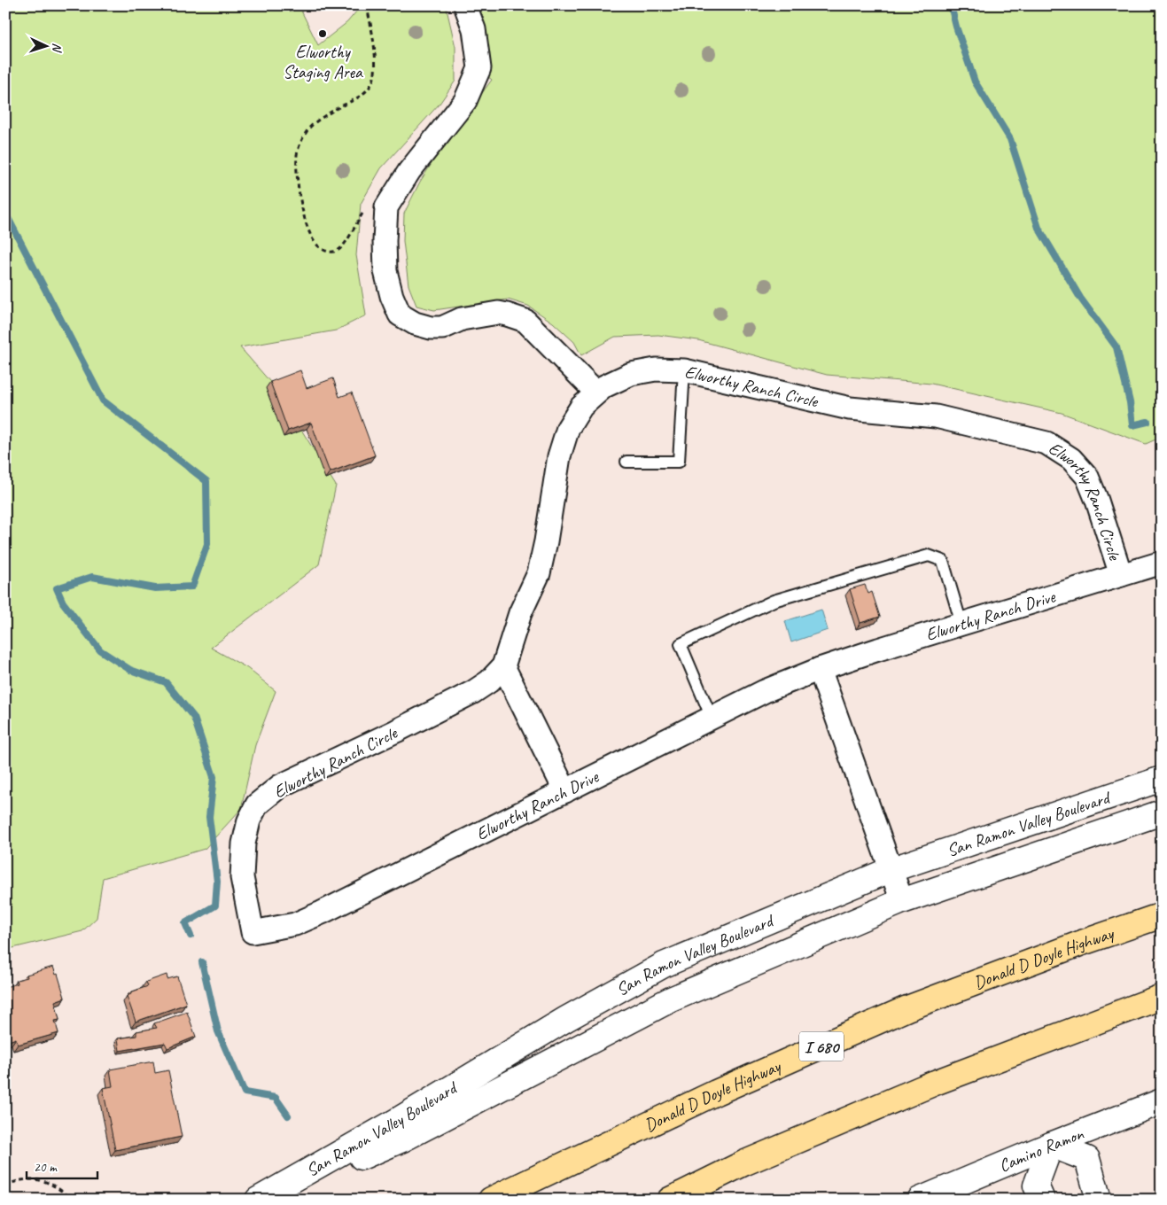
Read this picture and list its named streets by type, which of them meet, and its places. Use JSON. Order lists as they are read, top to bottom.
{
  "streets": {
    "highway": ["Donald D Doyle Highway", "I 680"],
    "main road": ["San Ramon Valley Boulevard", "Camino Ramon"],
    "street": ["Elworthy Ranch Circle", "Elworthy Ranch Drive"]
  },
  "crossings": [
    ["Elworthy Ranch Circle", "Elworthy Ranch Drive"]
  ],
  "places": ["Elworthy Staging Area"],
  "scale_bar": "20 m",
  "north": "right"
}
